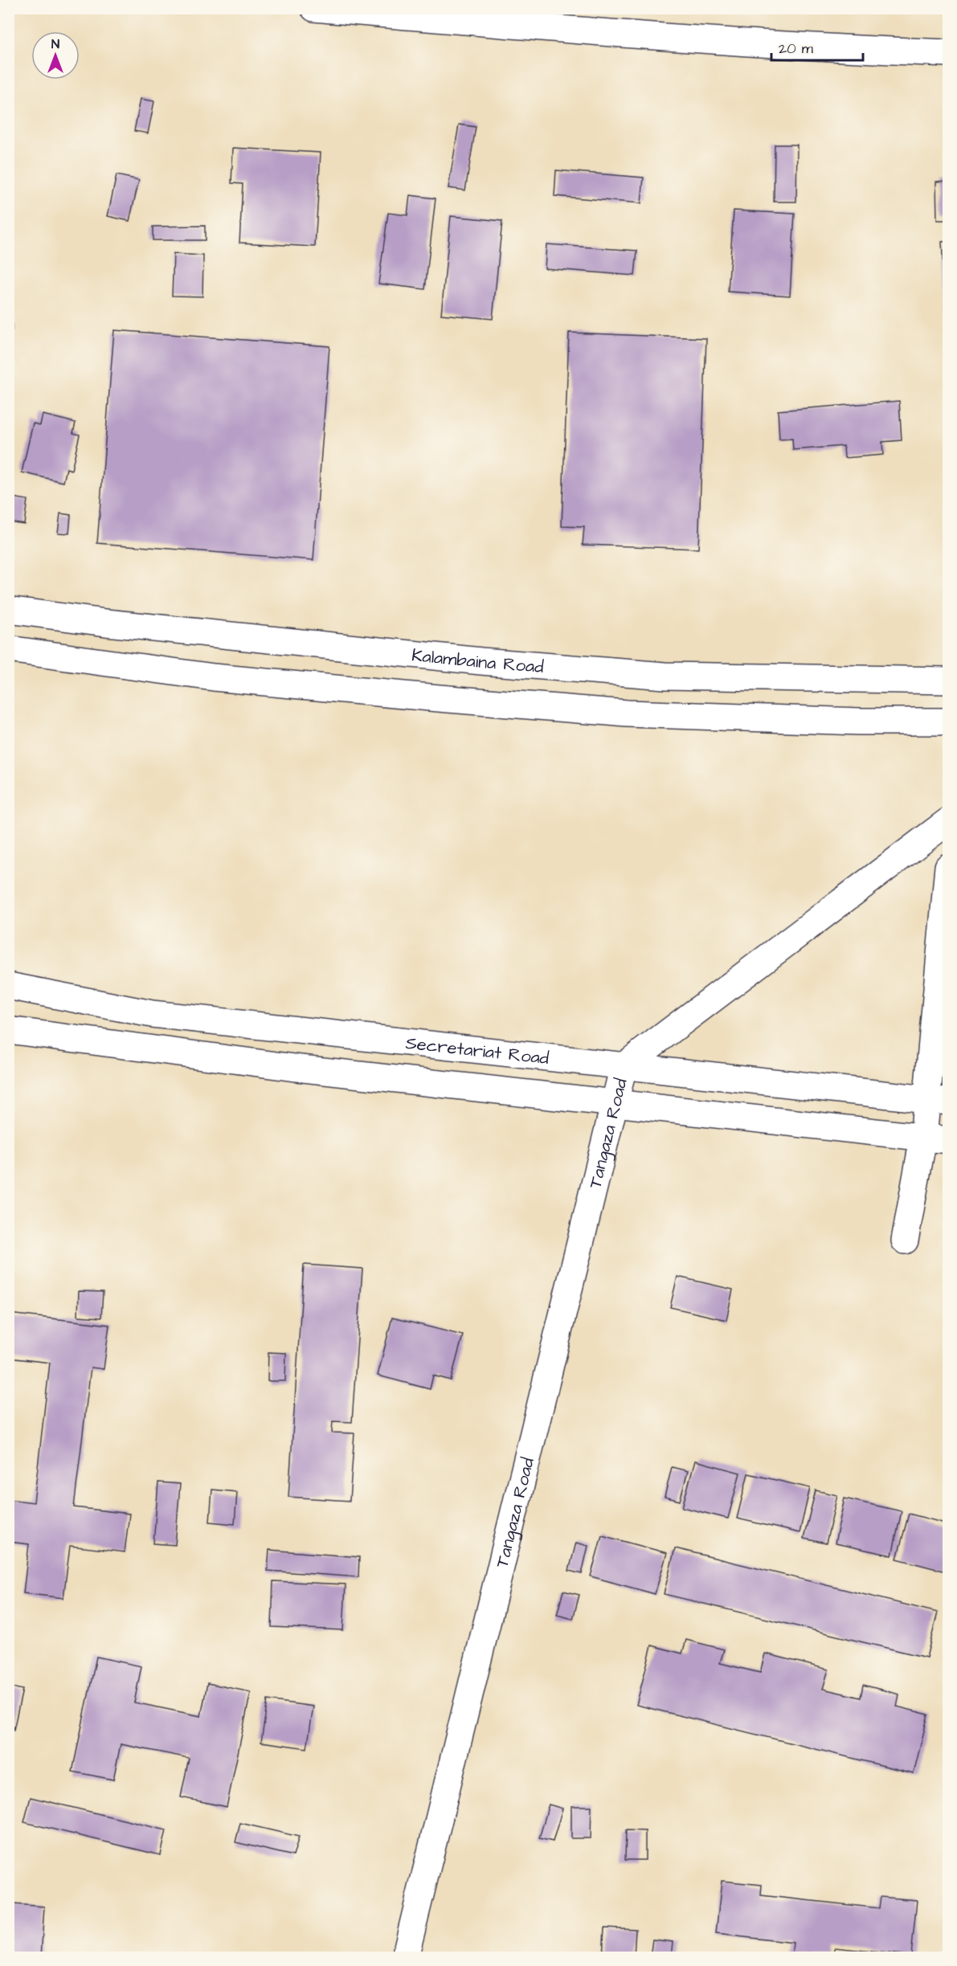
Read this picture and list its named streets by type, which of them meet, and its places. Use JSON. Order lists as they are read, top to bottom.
{
  "streets": {
    "street": ["Kalambaina Road", "Secretariat Road", "Tangaza Road"]
  },
  "crossings": [
    ["Secretariat Road", "Tangaza Road"]
  ],
  "scale_bar": "20 m",
  "north": "top"
}
